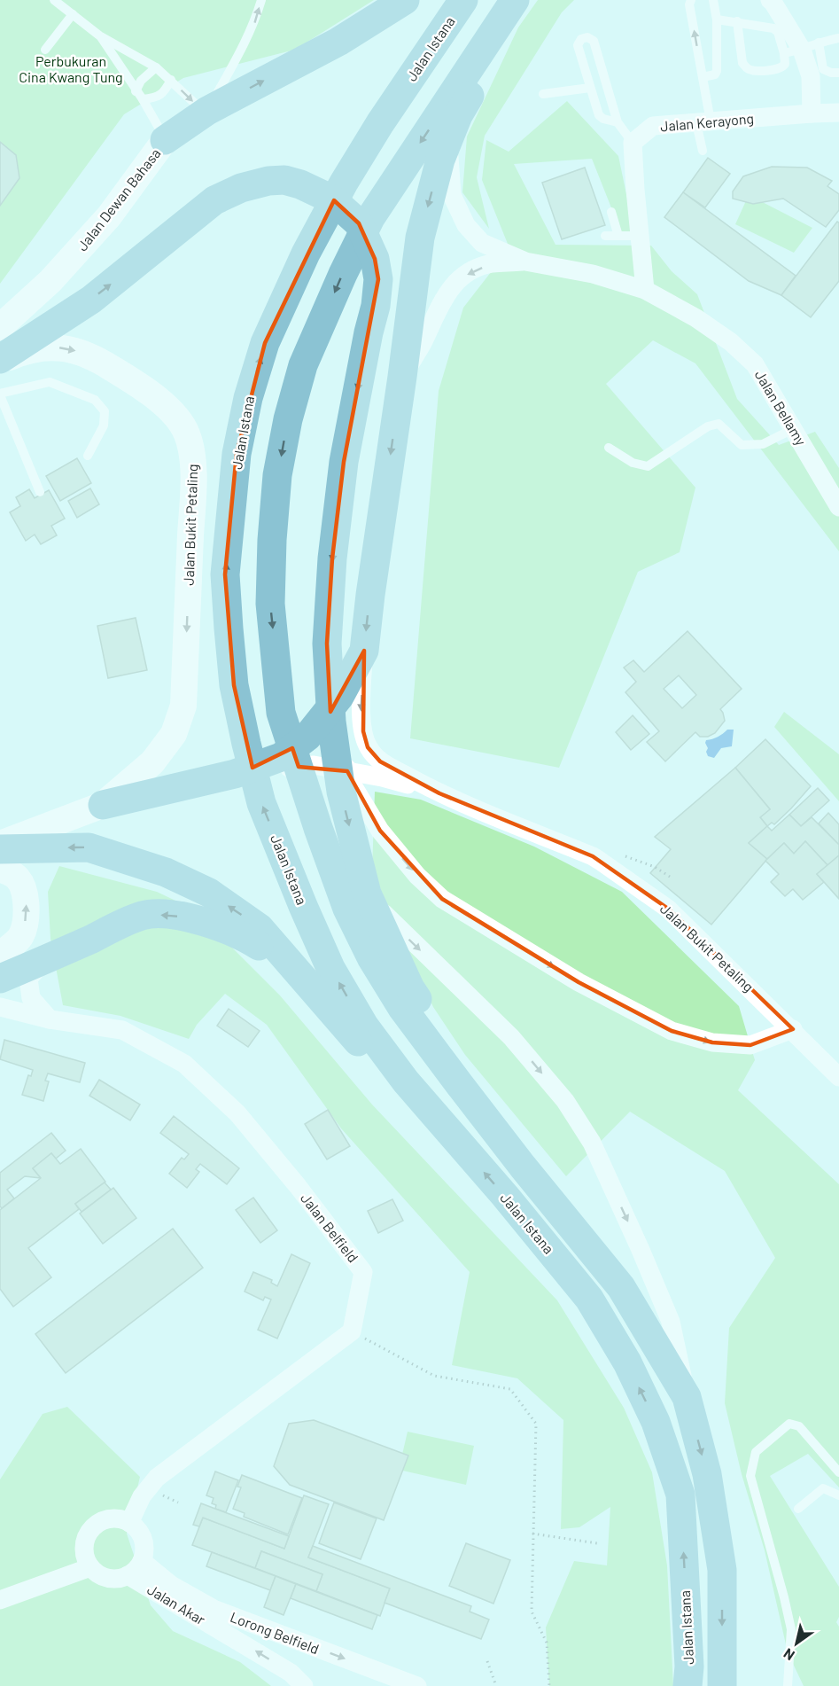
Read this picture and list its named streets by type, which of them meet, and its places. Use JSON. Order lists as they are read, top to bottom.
{
  "streets": {
    "main road": ["Jalan Istana", "Jalan Dewan Bahasa", "Jalan Bukit Petaling"],
    "street": [
      "Jalan Kerayong",
      "Jalan Bellamy",
      "Jalan Belfield",
      "Jalan Akar",
      "Lorong Belfield"
    ]
  },
  "crossings": [
    ["Jalan Akar", "Lorong Belfield"]
  ],
  "one_way": ["Jalan Akar", "Lorong Belfield"],
  "parks": ["Perbukuran Cina Kwang Tung"],
  "north": "bottom left"
}
